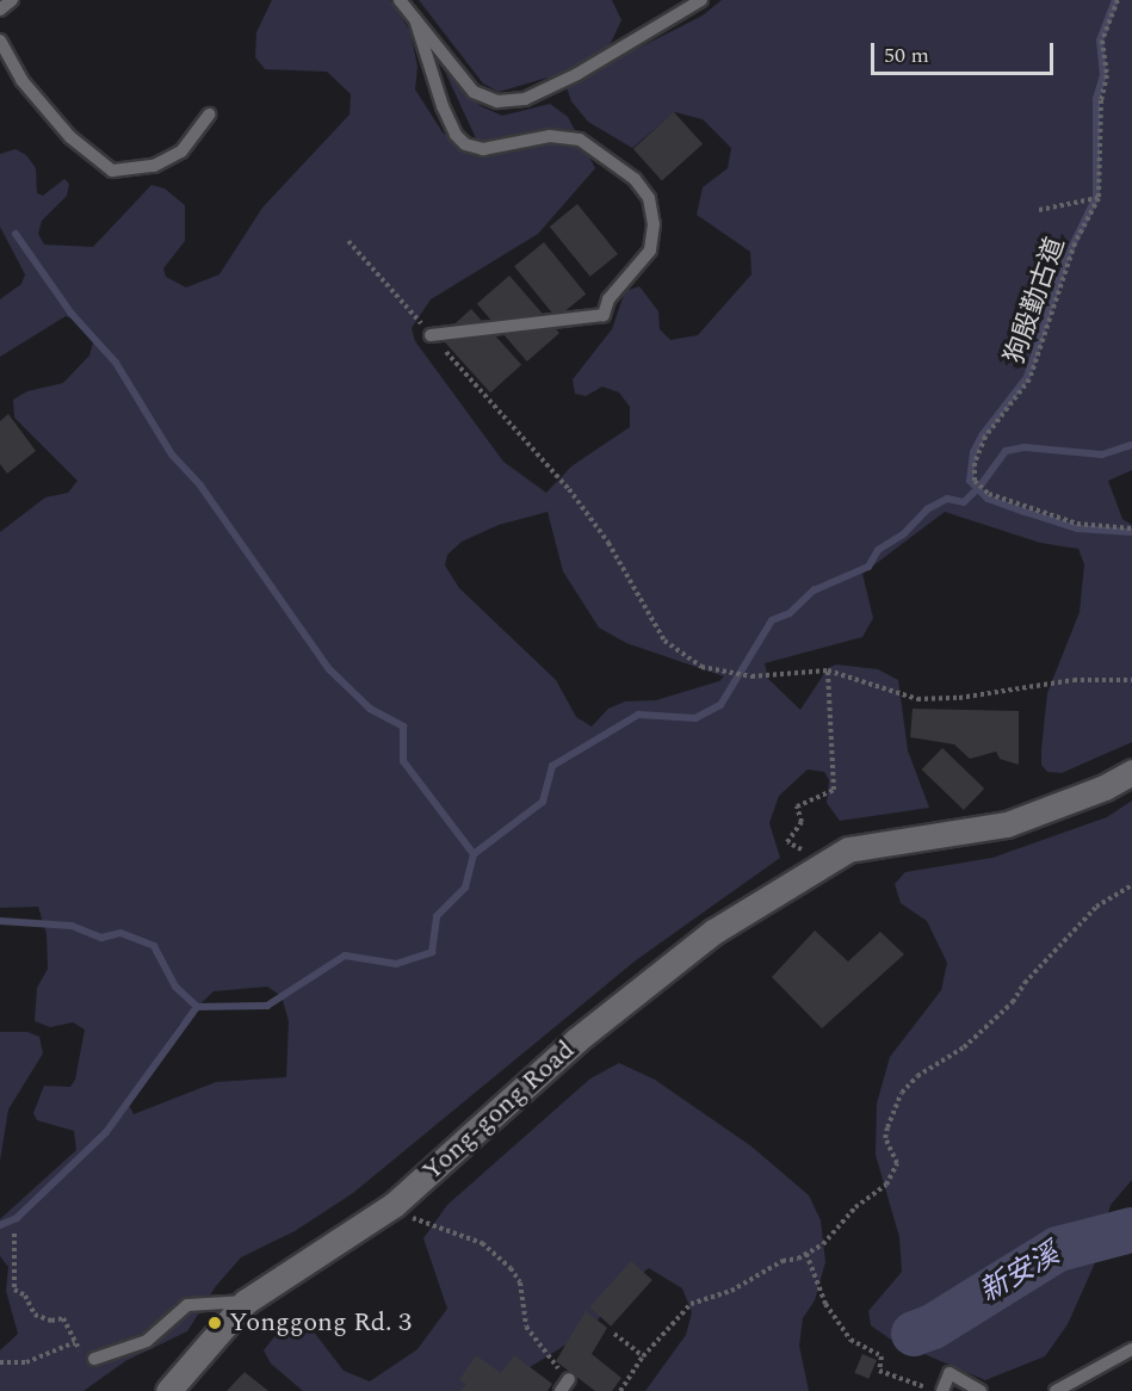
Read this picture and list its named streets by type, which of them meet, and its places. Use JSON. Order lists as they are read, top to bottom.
{
  "streets": {
    "path": ["狗殷勤古道"]
  },
  "water": ["新安溪"],
  "places": ["Yonggong Rd. 3"],
  "scale_bar": "50 m"
}
